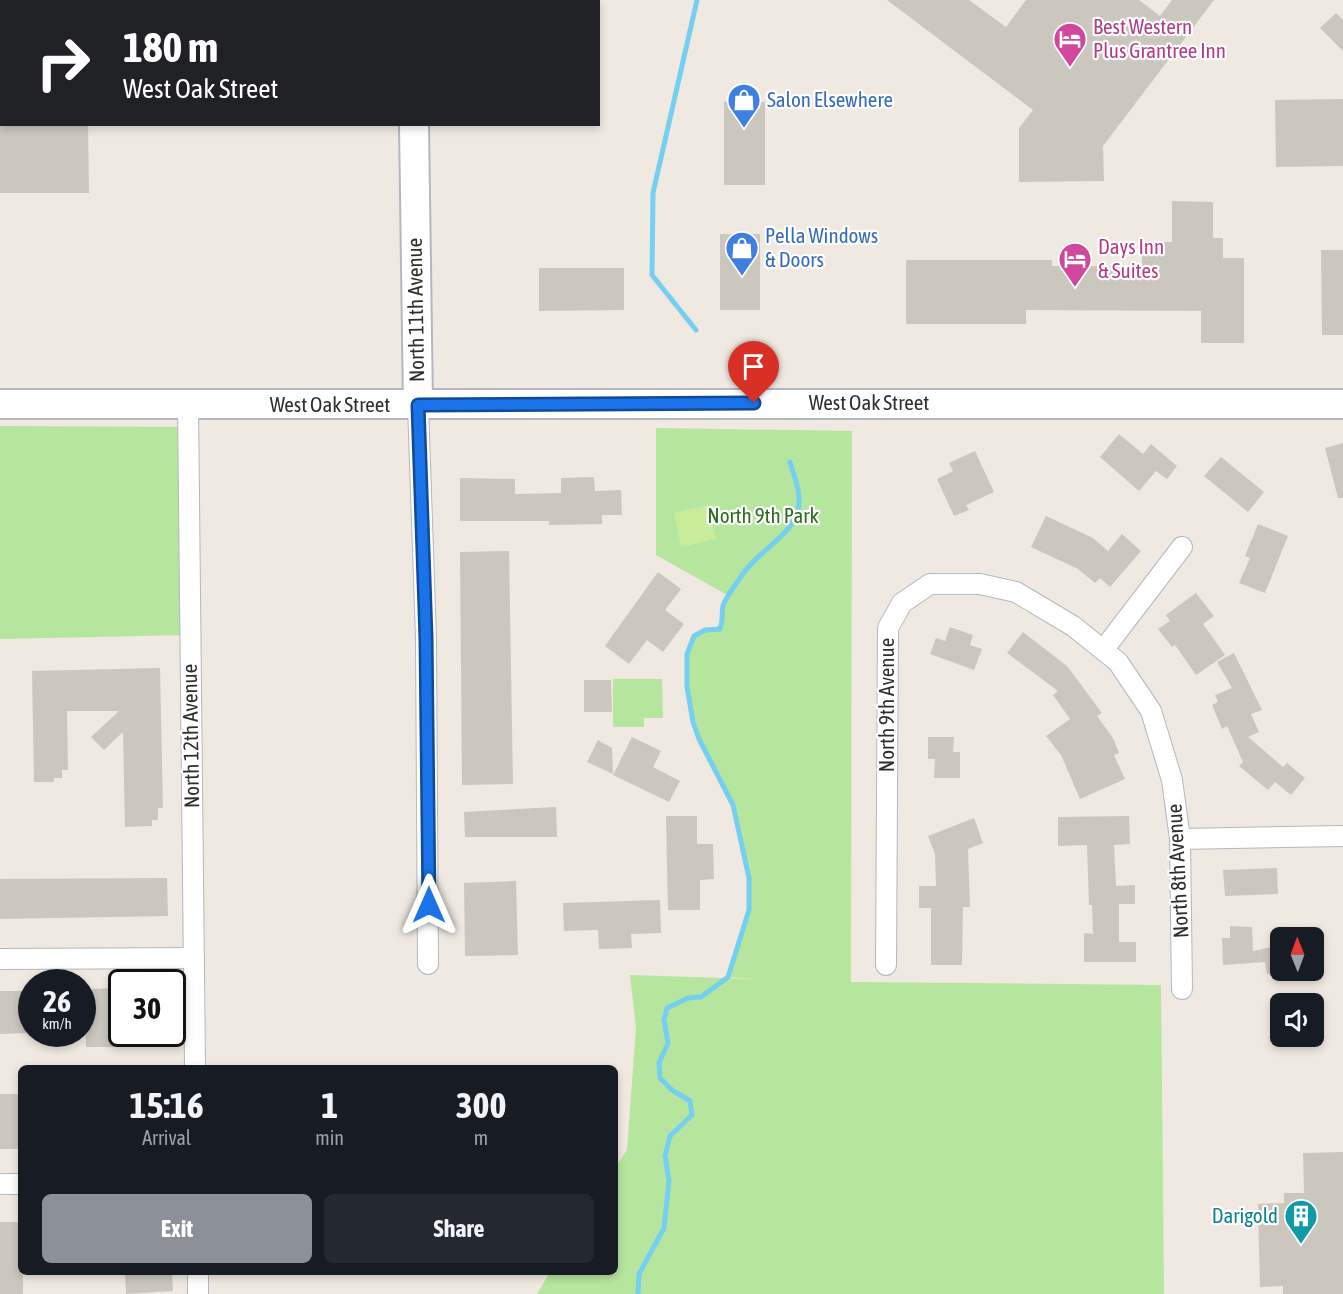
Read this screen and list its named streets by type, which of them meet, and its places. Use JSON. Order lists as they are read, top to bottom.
{
  "streets": {
    "main road": ["North 11th Avenue", "West Oak Street"],
    "street": ["North 9th Avenue", "North 12th Avenue", "North 8th Avenue"]
  },
  "crossings": [
    ["North 11th Avenue", "West Oak Street"],
    ["West Oak Street", "North 12th Avenue"],
    ["North 9th Avenue", "North 8th Avenue"]
  ],
  "parks": ["North 9th Park"],
  "places": {
    "hotel": ["Best Western Plus Grantree Inn", "Days Inn & Suites"],
    "shop": ["Salon Elsewhere", "Pella Windows & Doors"],
    "building": ["Darigold"]
  },
  "north": "top",
  "page": {
    "turn": ["180 m", "West Oak Street"],
    "speed": "26 km/h",
    "limit": "30",
    "eta": [
      "15:16",
      "Arrival",
      "1",
      "min",
      "300",
      "m"
    ],
    "buttons": ["Exit", "Share"]
  }
}
